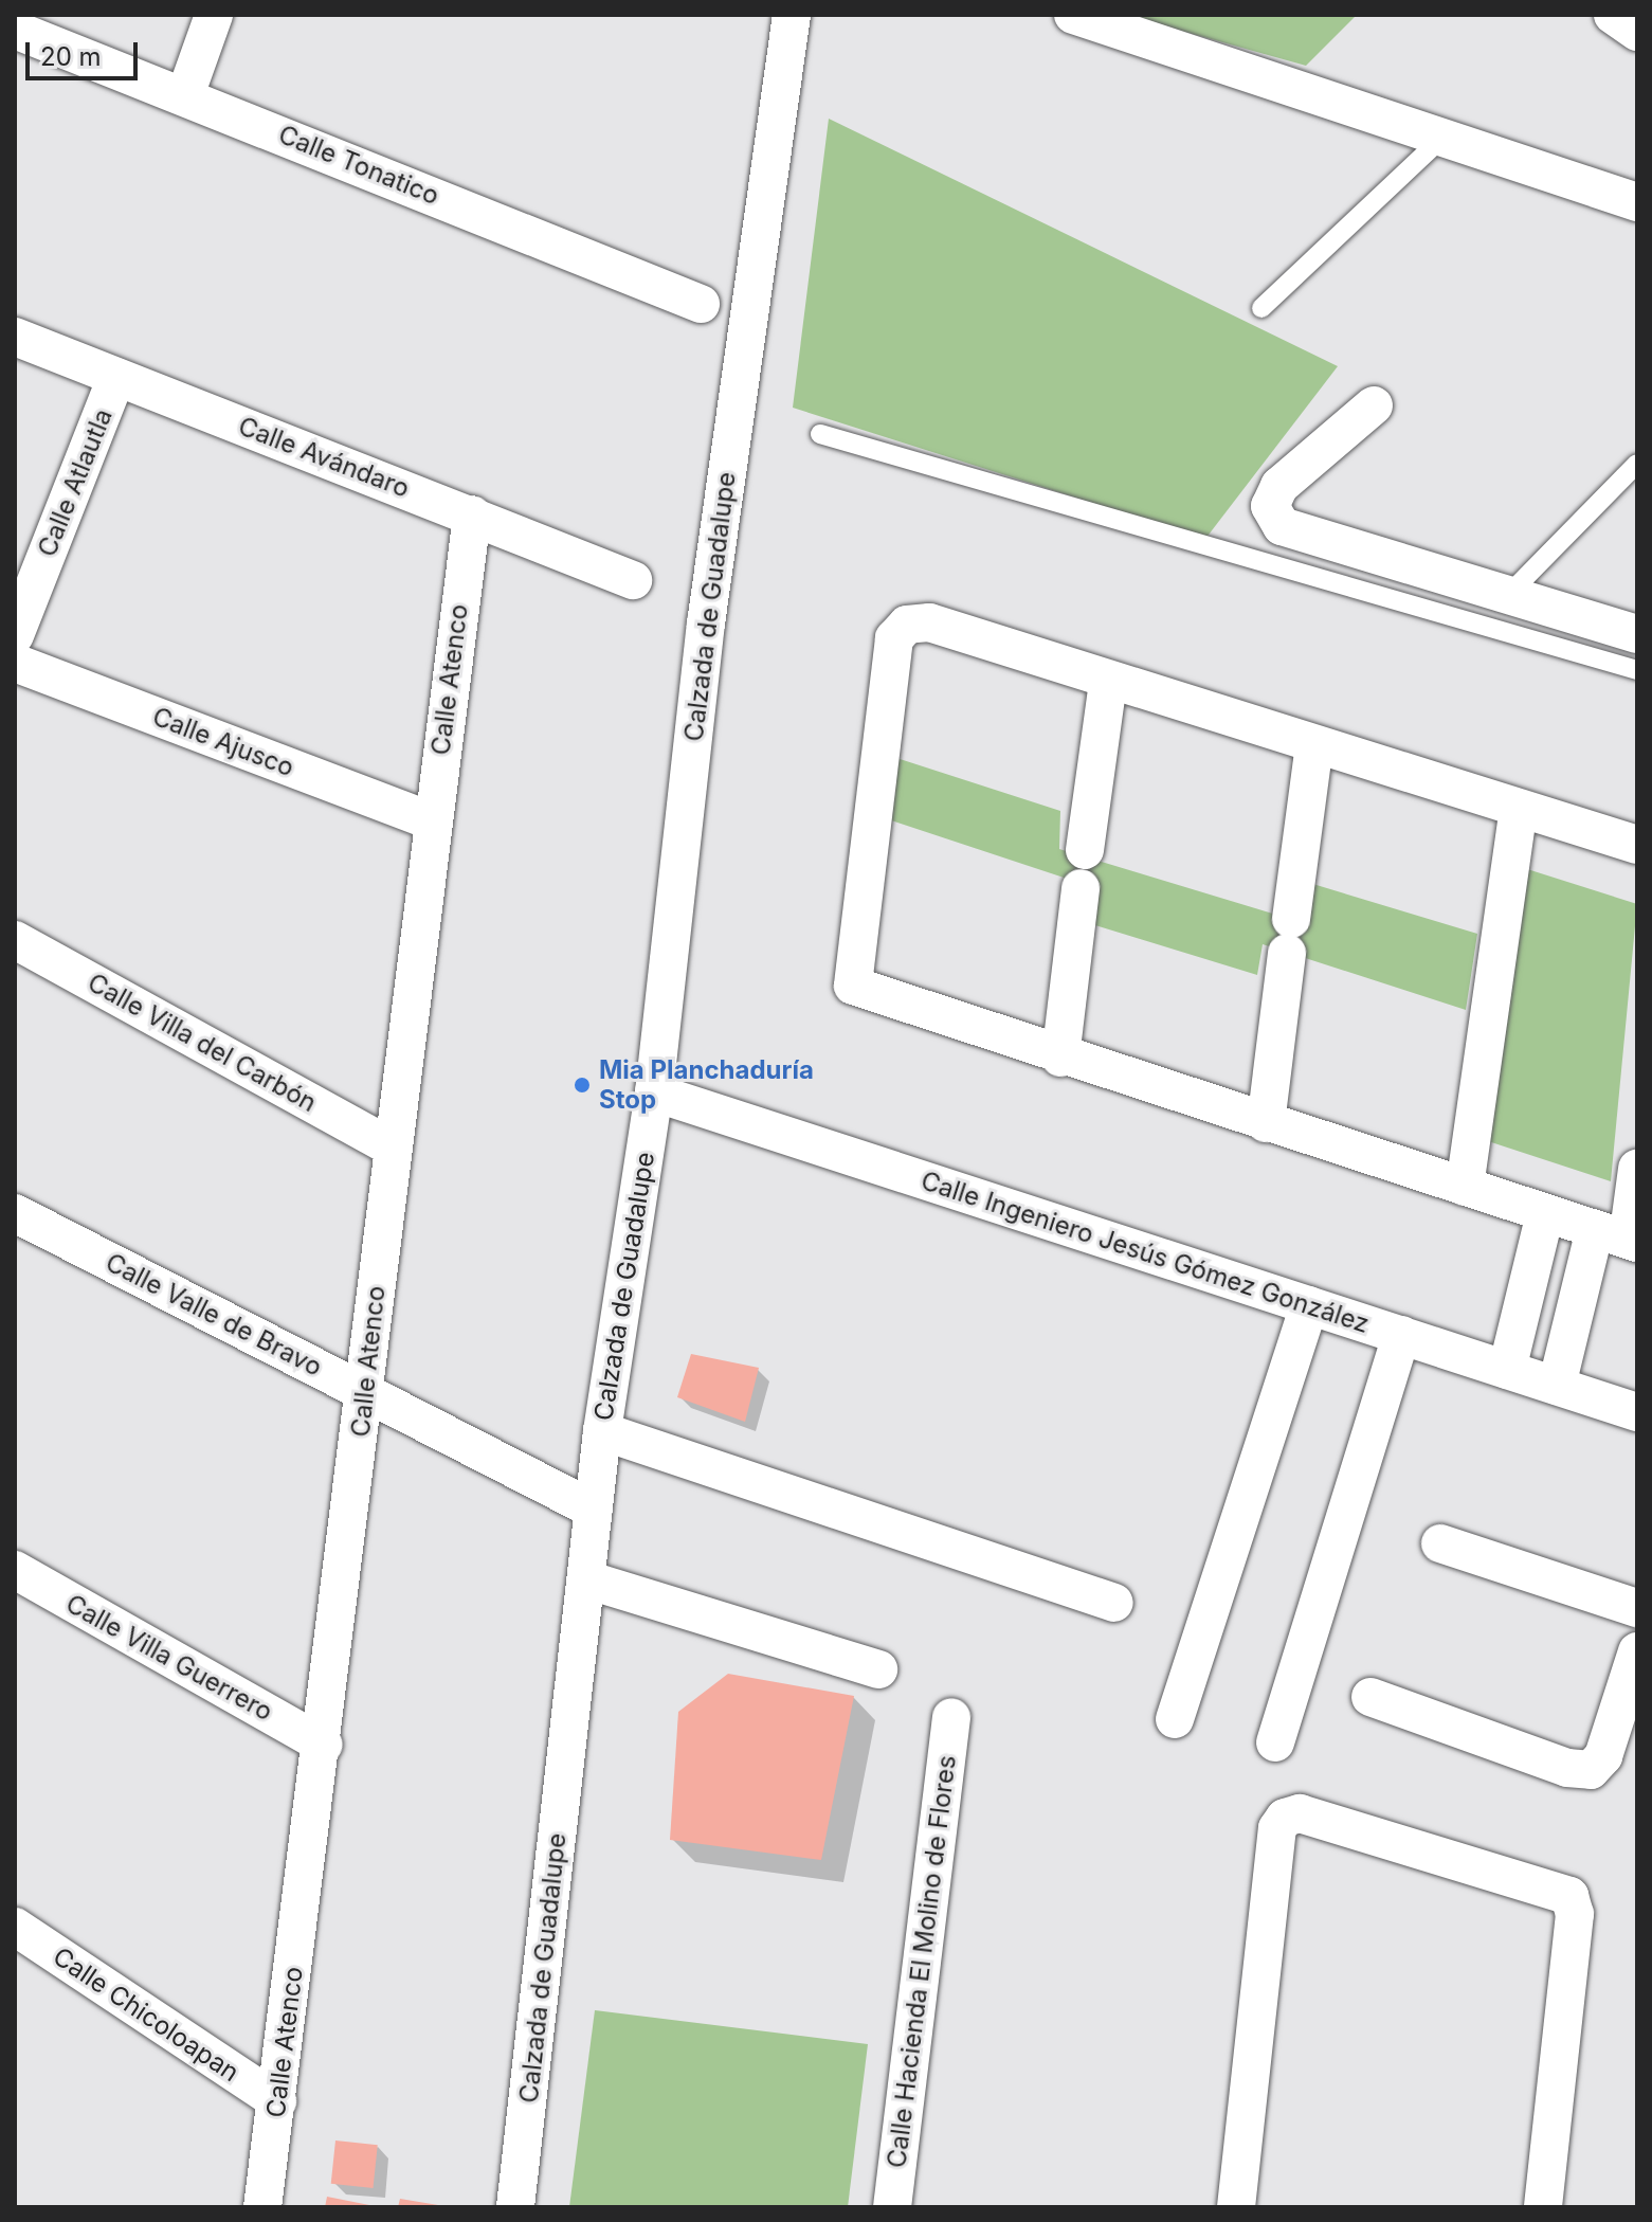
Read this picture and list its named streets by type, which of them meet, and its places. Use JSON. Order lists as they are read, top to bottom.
{
  "streets": {
    "street": [
      "Calle Tonatico",
      "Calle Avándaro",
      "Calle Atlautla",
      "Calzada de Guadalupe",
      "Calle Atenco",
      "Calle Ajusco",
      "Calle Villa del Carbón",
      "Calle Ingeniero Jesús Gómez González",
      "Calle Valle de Bravo",
      "Calle Villa Guerrero",
      "Calle Hacienda El Molino de Flores",
      "Calle Chicoloapan"
    ]
  },
  "crossings": [
    ["Calle Avándaro", "Calle Atlautla"],
    ["Calle Avándaro", "Calle Atenco"],
    ["Calzada de Guadalupe", "Calle Ingeniero Jesús Gómez González"],
    ["Calzada de Guadalupe", "Calle Valle de Bravo"],
    ["Calle Atenco", "Calle Ajusco"],
    ["Calle Atenco", "Calle Villa del Carbón"],
    ["Calle Atenco", "Calle Valle de Bravo"],
    ["Calle Atenco", "Calle Villa Guerrero"],
    ["Calle Atenco", "Calle Chicoloapan"]
  ],
  "places": ["Mia Planchaduría Stop"],
  "scale_bar": "20 m"
}
